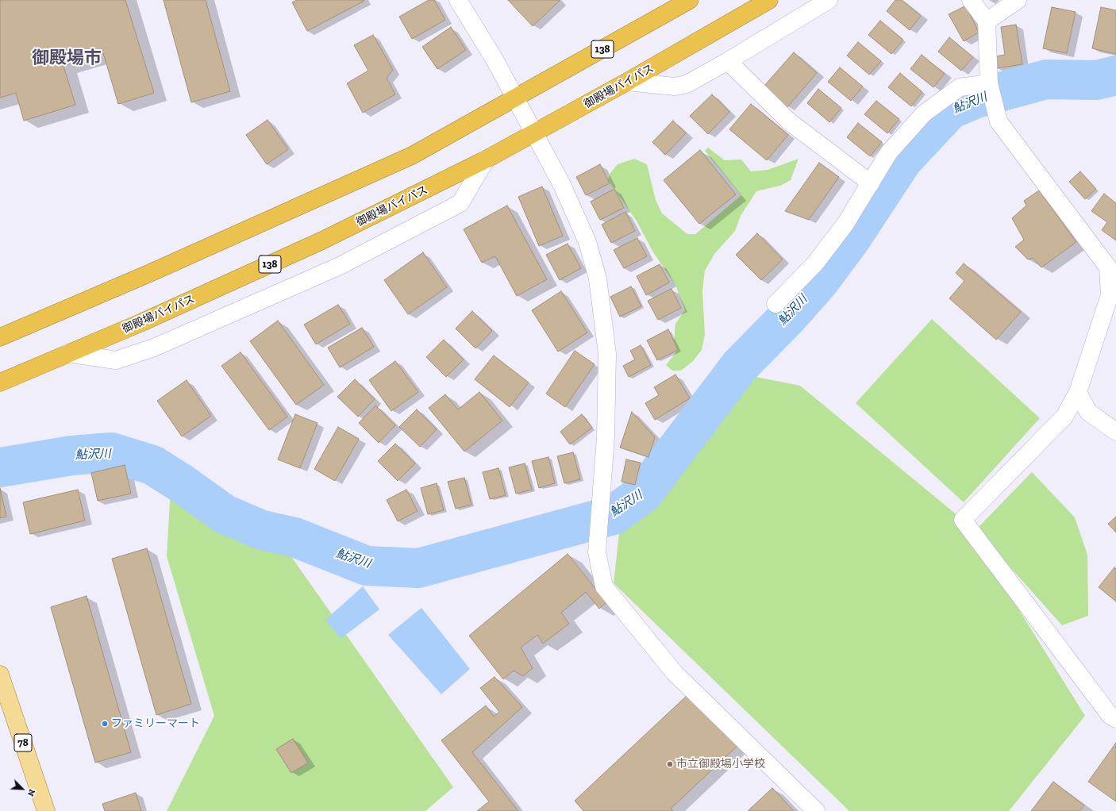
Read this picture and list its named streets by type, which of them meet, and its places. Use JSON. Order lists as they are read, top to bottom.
{
  "streets": {
    "highway": ["138", "御殿場バイパス"],
    "main road": ["78"]
  },
  "districts": ["御殿場市"],
  "water": ["鮎沢川"],
  "places": ["ファミリーマート", "市立御殿場小学校"],
  "north": "bottom right"
}
